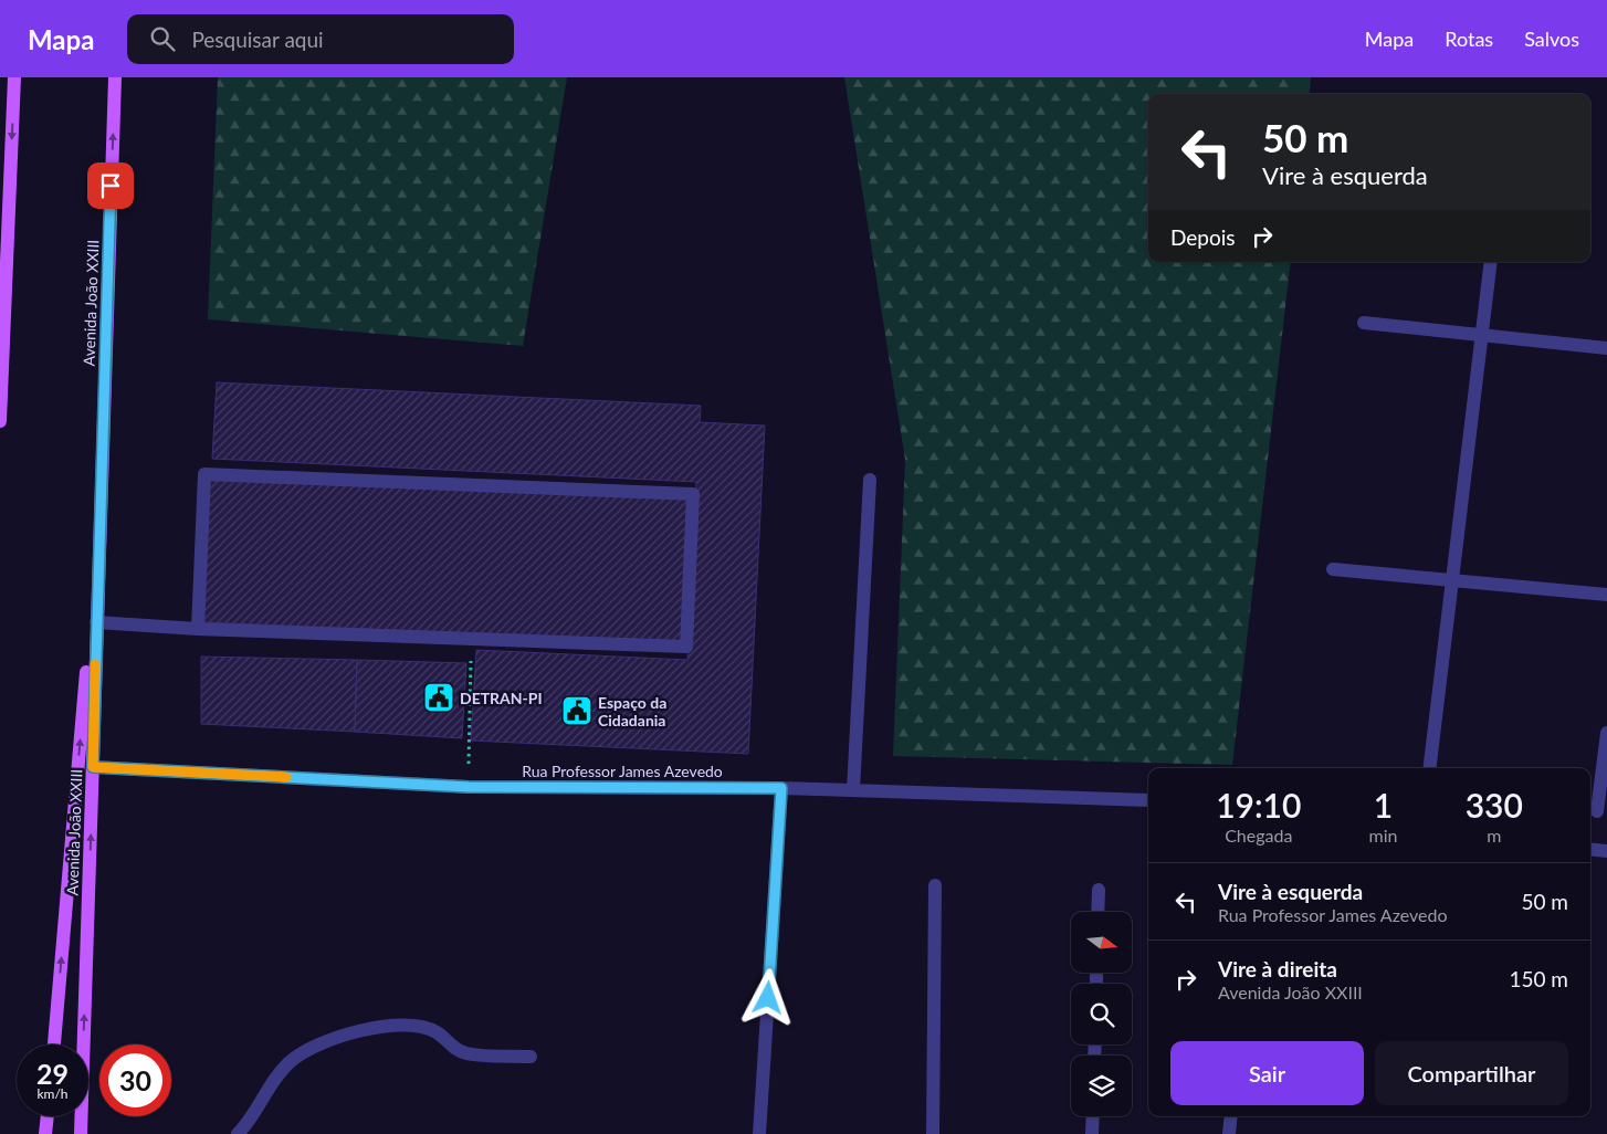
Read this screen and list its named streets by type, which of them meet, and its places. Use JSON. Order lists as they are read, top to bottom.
{
  "streets": {
    "main road": ["Avenida João XXIII"],
    "street": ["Rua Professor James Azevedo"]
  },
  "crossings": [
    ["Avenida João XXIII", "Rua Professor James Azevedo"]
  ],
  "places": {
    "public building": ["DETRAN-PI", "Espaço da Cidadania"]
  },
  "north": "right",
  "page": {
    "header": "Mapa",
    "search": "Pesquisar aqui",
    "nav": ["Mapa", "Rotas", "Salvos"],
    "turn": ["50 m", "Vire à esquerda"],
    "then": "Depois",
    "eta": [
      "19:10",
      "Chegada",
      "1",
      "min",
      "330",
      "m"
    ],
    "list": [
      {
        "name": "Vire à esquerda",
        "note": "Rua Professor James Azevedo",
        "value": "50 m"
      },
      {
        "name": "Vire à direita",
        "note": "Avenida João XXIII",
        "value": "150 m"
      }
    ],
    "buttons": ["Sair", "Compartilhar"],
    "speed": "29 km/h",
    "limit": "30"
  }
}
